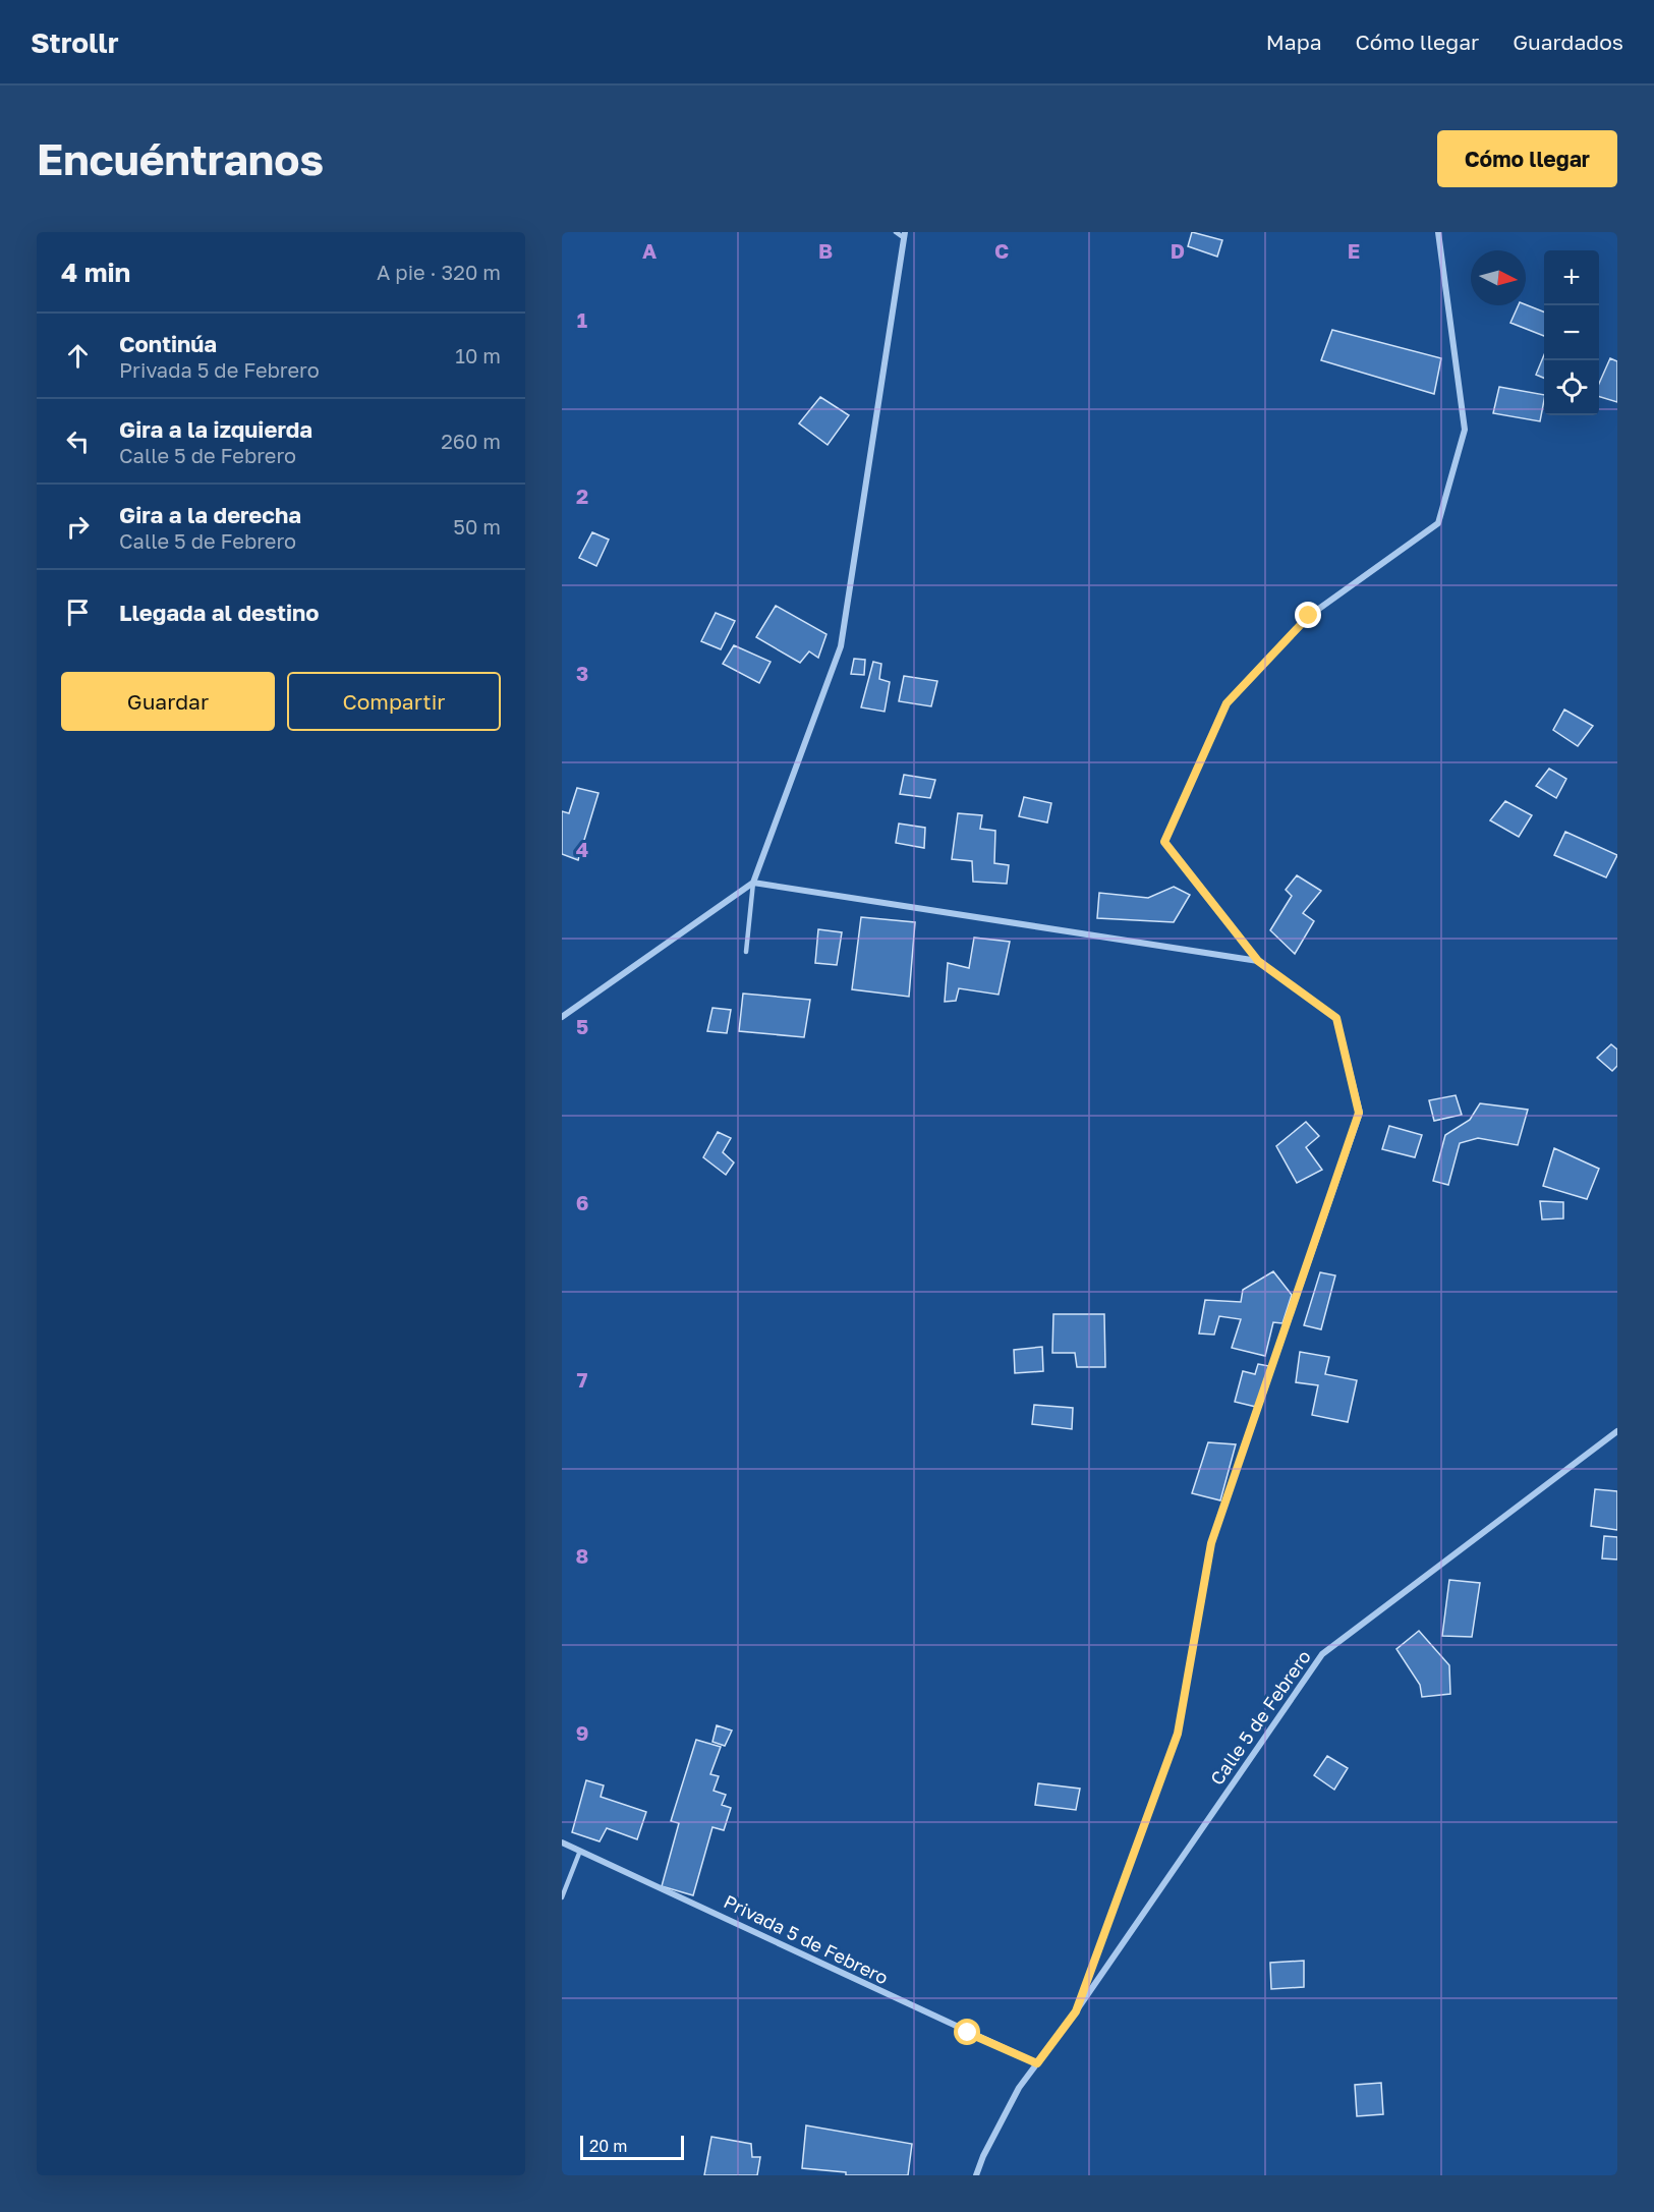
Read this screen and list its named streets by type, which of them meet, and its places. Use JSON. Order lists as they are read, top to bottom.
{
  "streets": {
    "street": ["Calle 5 de Febrero", "Privada 5 de Febrero"]
  },
  "crossings": [
    ["Calle 5 de Febrero", "Privada 5 de Febrero"]
  ],
  "scale_bar": "20 m",
  "north": "right",
  "page": {
    "header": "Strollr",
    "nav": ["Mapa", "Cómo llegar", "Guardados"],
    "buttons": [
      "Cómo llegar",
      ["Guardar", "Compartir"]
    ],
    "title": "Encuéntranos",
    "heading": ["4 min", "A pie · 320 m"],
    "map_buttons": ["+", "−"],
    "list": [
      ["Continúa", "Privada 5 de Febrero", "10 m"],
      ["Gira a la izquierda", "Calle 5 de Febrero", "260 m"],
      ["Gira a la derecha", "Calle 5 de Febrero", "50 m"],
      "Llegada al destino"
    ],
    "scale": "20 m"
  },
  "grid": {
    "columns": [
      "A",
      "B",
      "C",
      "D",
      "E"
    ],
    "rows": [
      "1",
      "2",
      "3",
      "4",
      "5",
      "6",
      "7",
      "8",
      "9"
    ]
  }
}
